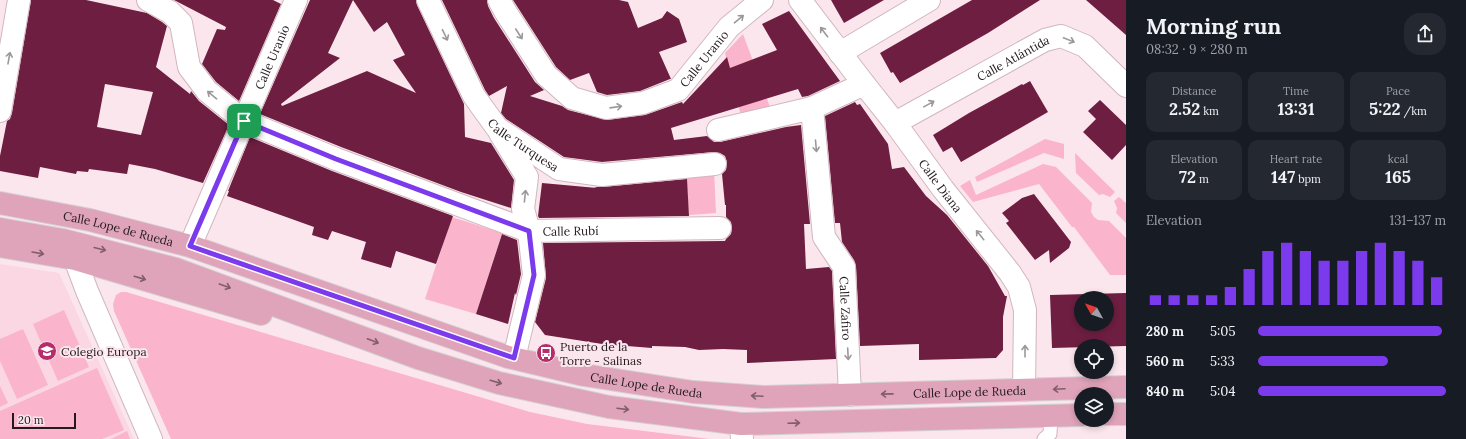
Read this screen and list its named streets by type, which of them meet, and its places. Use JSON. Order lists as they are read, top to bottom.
{
  "streets": {
    "main road": ["Calle Lope de Rueda"],
    "street": [
      "Calle Uranio",
      "Calle Atlántida",
      "Calle Turquesa",
      "Calle Diana",
      "Calle Rubí",
      "Calle Zafiro"
    ]
  },
  "crossings": [
    ["Calle Uranio", "Calle Lope de Rueda"],
    ["Calle Uranio", "Calle Rubí"],
    ["Calle Atlántida", "Calle Diana"],
    ["Calle Diana", "Calle Lope de Rueda"],
    ["Calle Lope de Rueda", "Calle Zafiro"]
  ],
  "one_way": ["Calle Turquesa", "Calle Diana", "Calle Zafiro"],
  "places": {
    "school or university": ["Colegio Europa"],
    "bus stop": ["Puerto de la Torre - Salinas"]
  },
  "scale_bar": "20 m",
  "north": "top left",
  "page": {
    "heading": ["Morning run", "08:32 · 9 × 280 m"],
    "stats": [
      ["Distance", "2.52 km"],
      ["Time", "13:31"],
      ["Pace", "5:22 /km"],
      ["Elevation", "72 m"],
      ["Heart rate", "147 bpm"],
      ["kcal", "165"]
    ],
    "chart": ["Elevation", "131–137 m"],
    "list": [
      {
        "name": "280 m",
        "note": "5:05"
      },
      {
        "name": "560 m",
        "note": "5:33"
      },
      {
        "name": "840 m",
        "note": "5:04"
      }
    ],
    "scale": "20 m"
  }
}
